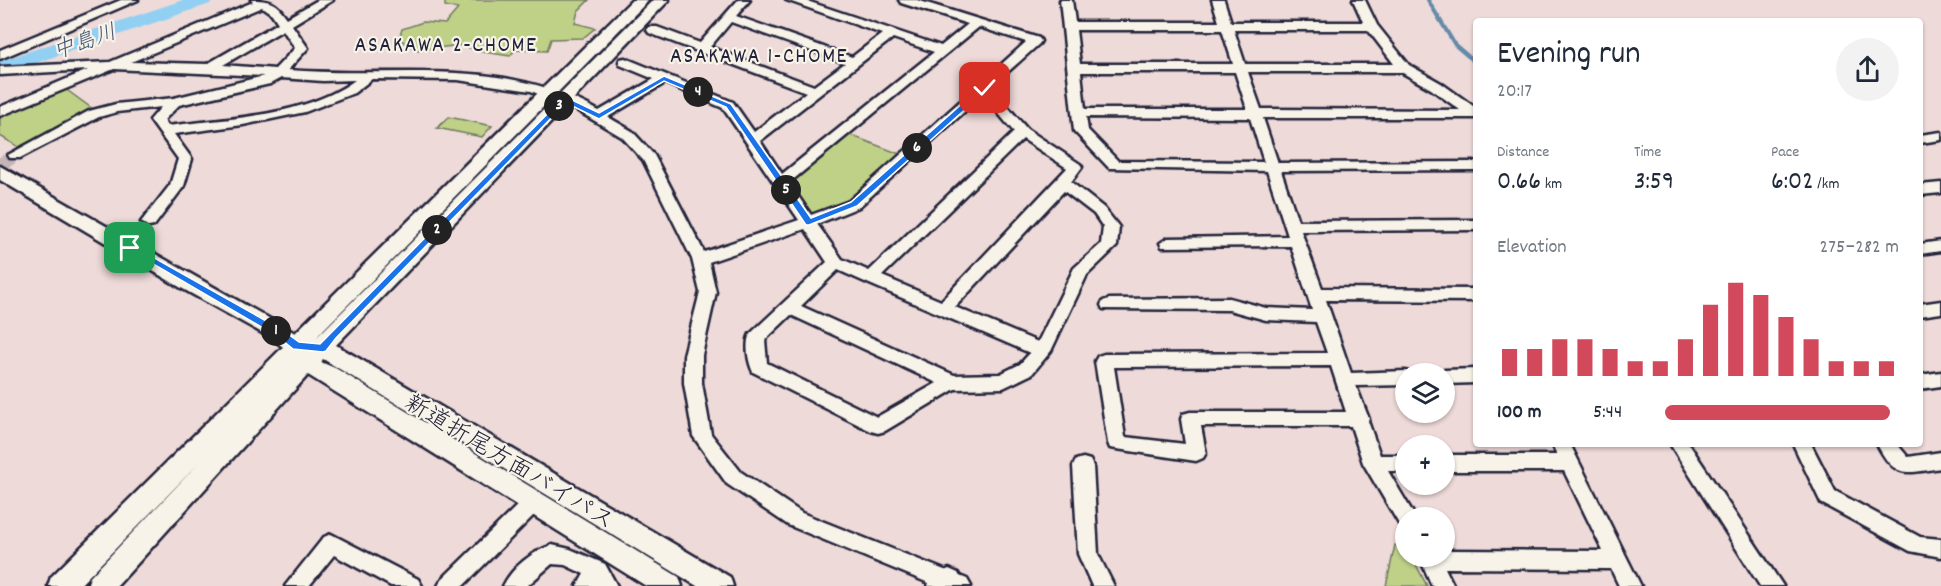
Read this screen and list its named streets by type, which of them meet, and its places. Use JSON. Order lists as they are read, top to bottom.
{
  "streets": {
    "street": ["新道折尾方面バイパス"]
  },
  "districts": ["ASAKAWA 2-CHOME", "ASAKAWA 1-CHOME"],
  "water": ["中島川"],
  "page": {
    "heading": ["Evening run", "20:17"],
    "pins": [
      "4",
      "3",
      "6",
      "5",
      "2",
      "1"
    ],
    "stats": [
      ["Distance", "0.66 km"],
      ["Time", "3:59"],
      ["Pace", "6:02 /km"]
    ],
    "chart": ["Elevation", "275–282 m"],
    "map_buttons": ["+", "−"],
    "list": [
      {
        "name": "100 m",
        "note": "5:44"
      }
    ]
  }
}
